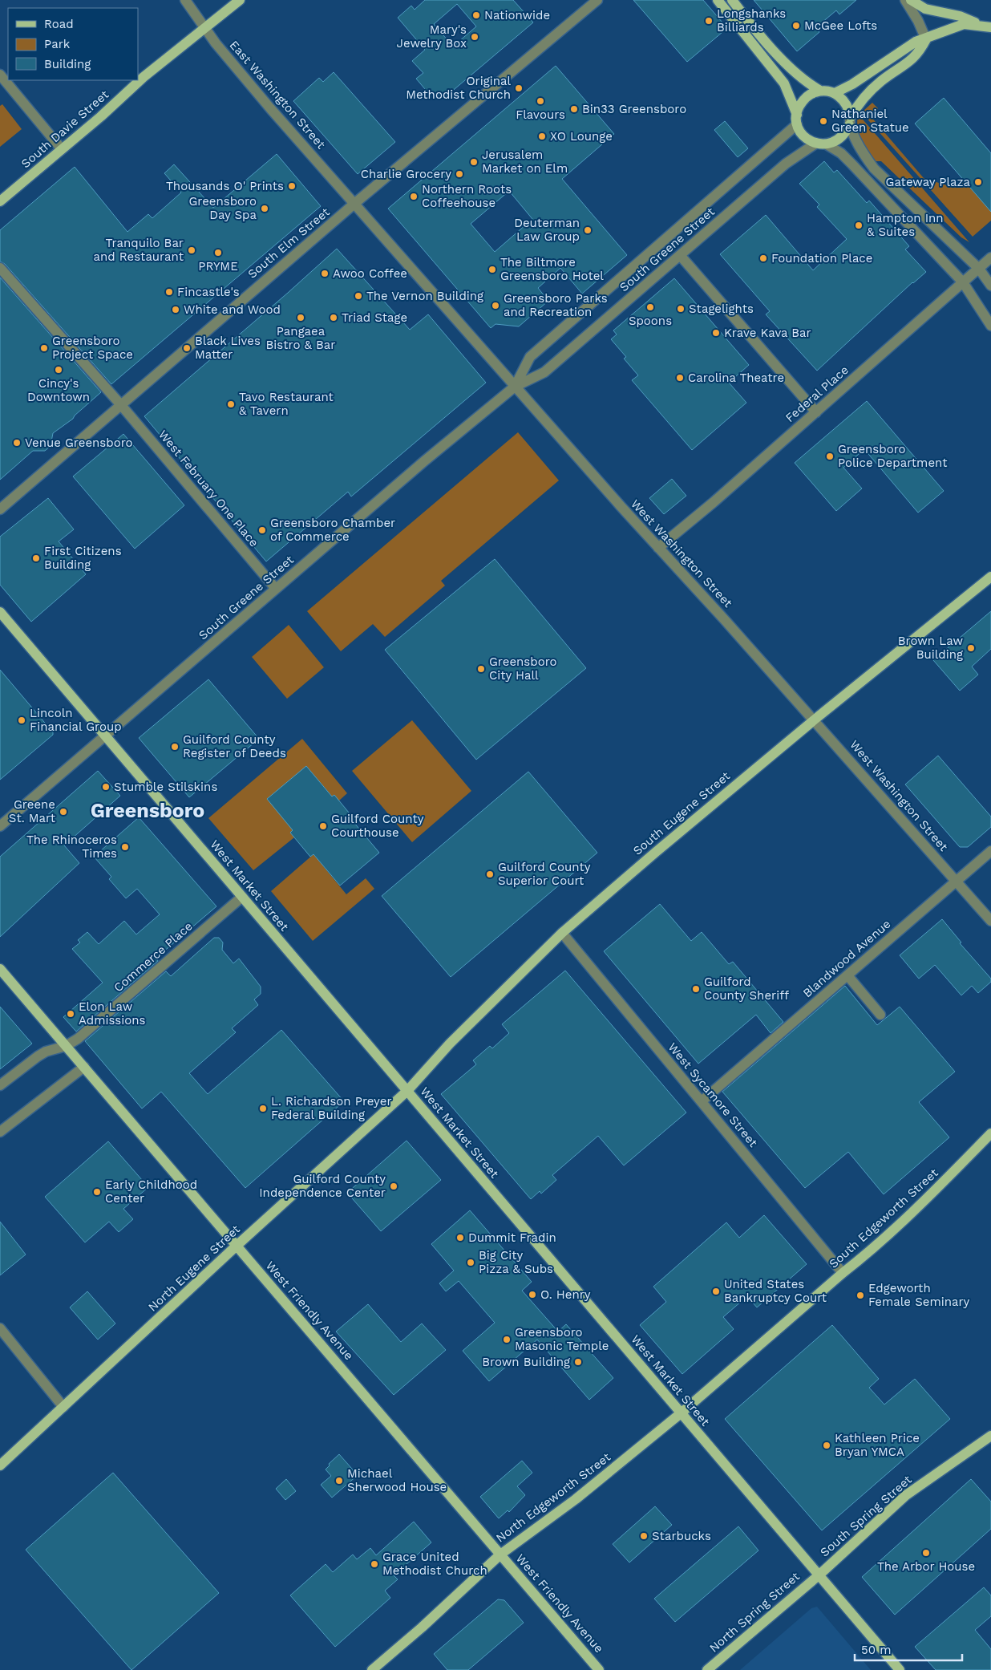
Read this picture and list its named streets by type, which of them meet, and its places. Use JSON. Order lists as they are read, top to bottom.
{
  "streets": {
    "main road": [
      "South Davie Street",
      "South Eugene Street",
      "West Market Street",
      "South Edgeworth Street",
      "North Eugene Street",
      "West Friendly Avenue",
      "North Edgeworth Street",
      "South Spring Street",
      "North Spring Street"
    ],
    "street": [
      "East Washington Street",
      "South Elm Street",
      "South Greene Street",
      "Federal Place",
      "West February One Place",
      "West Washington Street",
      "Commerce Place",
      "Blandwood Avenue",
      "West Sycamore Street"
    ]
  },
  "crossings": [
    ["East Washington Street", "South Davie Street"],
    ["East Washington Street", "South Elm Street"],
    ["East Washington Street", "West Washington Street"],
    ["South Elm Street", "West February One Place"],
    ["South Elm Street", "West Washington Street"],
    ["South Greene Street", "West February One Place"],
    ["South Greene Street", "West Washington Street"],
    ["South Greene Street", "West Market Street"],
    ["Federal Place", "West Washington Street"],
    ["West Washington Street", "South Eugene Street"],
    ["West Washington Street", "Blandwood Avenue"],
    ["South Eugene Street", "West Market Street"],
    ["South Eugene Street", "West Sycamore Street"],
    ["South Eugene Street", "North Eugene Street"],
    ["West Market Street", "Commerce Place"],
    ["West Market Street", "South Edgeworth Street"],
    ["West Market Street", "North Eugene Street"],
    ["West Market Street", "North Edgeworth Street"],
    ["West Market Street", "South Spring Street"],
    ["West Market Street", "North Spring Street"],
    ["Commerce Place", "West Friendly Avenue"],
    ["Blandwood Avenue", "West Sycamore Street"],
    ["West Sycamore Street", "South Edgeworth Street"],
    ["South Edgeworth Street", "North Edgeworth Street"],
    ["North Eugene Street", "West Friendly Avenue"],
    ["West Friendly Avenue", "North Edgeworth Street"],
    ["South Spring Street", "North Spring Street"]
  ],
  "districts": ["Greensboro"],
  "places": [
    "Nationwide",
    "Longshanks Billiards",
    "McGee Lofts",
    "Mary's Jewelry Box",
    "Original Methodist Church",
    "Flavours",
    "Bin33 Greensboro",
    "Nathaniel Green Statue",
    "XO Lounge",
    "Jerusalem Market on Elm",
    "Charlie Grocery",
    "Gateway Plaza",
    "Thousands O' Prints",
    "Northern Roots Coffeehouse",
    "Greensboro Day Spa",
    "Hampton Inn & Suites",
    "Deuterman Law Group",
    "Tranquilo Bar and Restaurant",
    "PRYME",
    "Foundation Place",
    "The Biltmore Greensboro Hotel",
    "Awoo Coffee",
    "Fincastle's",
    "The Vernon Building",
    "Greensboro Parks and Recreation",
    "Spoons",
    "Stagelights",
    "White and Wood",
    "Pangaea Bistro & Bar",
    "Triad Stage",
    "Krave Kava Bar",
    "Greensboro Project Space",
    "Black Lives Matter",
    "Cincy's Downtown",
    "Carolina Theatre",
    "Tavo Restaurant & Tavern",
    "Venue Greensboro",
    "Greensboro Police Department",
    "Greensboro Chamber of Commerce",
    "First Citizens Building",
    "Brown Law Building",
    "Greensboro City Hall",
    "Lincoln Financial Group",
    "Guilford County Register of Deeds",
    "Stumble Stilskins",
    "Greene St. Mart",
    "Guilford County Courthouse",
    "The Rhinoceros Times",
    "Guilford County Superior Court",
    "Guilford County Sheriff",
    "Elon Law Admissions",
    "L. Richardson Preyer Federal Building",
    "Guilford County Independence Center",
    "Early Childhood Center",
    "Dummit Fradin",
    "Big City Pizza & Subs",
    "United States Bankruptcy Court",
    "O. Henry",
    "Edgeworth Female Seminary",
    "Greensboro Masonic Temple",
    "Brown Building",
    "Kathleen Price Bryan YMCA",
    "Michael Sherwood House",
    "Starbucks",
    "The Arbor House",
    "Grace United Methodist Church"
  ],
  "legend": ["Road", "Park", "Building"],
  "scale_bar": "50 m"
}
